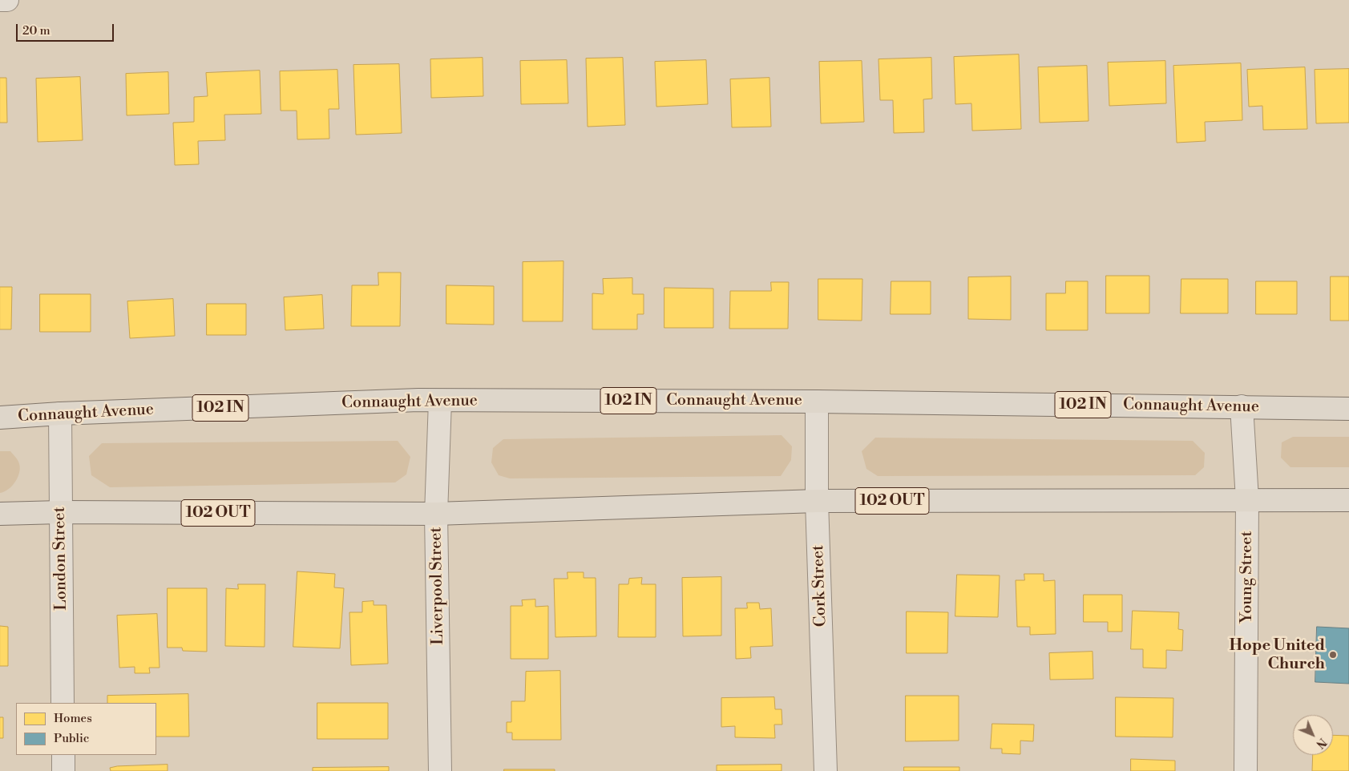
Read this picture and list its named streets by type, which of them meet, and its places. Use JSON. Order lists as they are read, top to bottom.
{
  "streets": {
    "main road": ["102 IN", "Connaught Avenue", "102 OUT"],
    "street": [
      "London Street",
      "Young Street",
      "Liverpool Street",
      "Cork Street"
    ]
  },
  "crossings": [
    ["Connaught Avenue", "London Street"],
    ["Connaught Avenue", "Young Street"],
    ["Connaught Avenue", "Liverpool Street"],
    ["Connaught Avenue", "Cork Street"],
    ["102 OUT", "London Street"],
    ["102 OUT", "Young Street"],
    ["102 OUT", "Liverpool Street"],
    ["102 OUT", "Cork Street"]
  ],
  "places": ["Hope United Church"],
  "legend": ["Homes", "Public"],
  "scale_bar": "20 m",
  "north": "bottom right"
}
